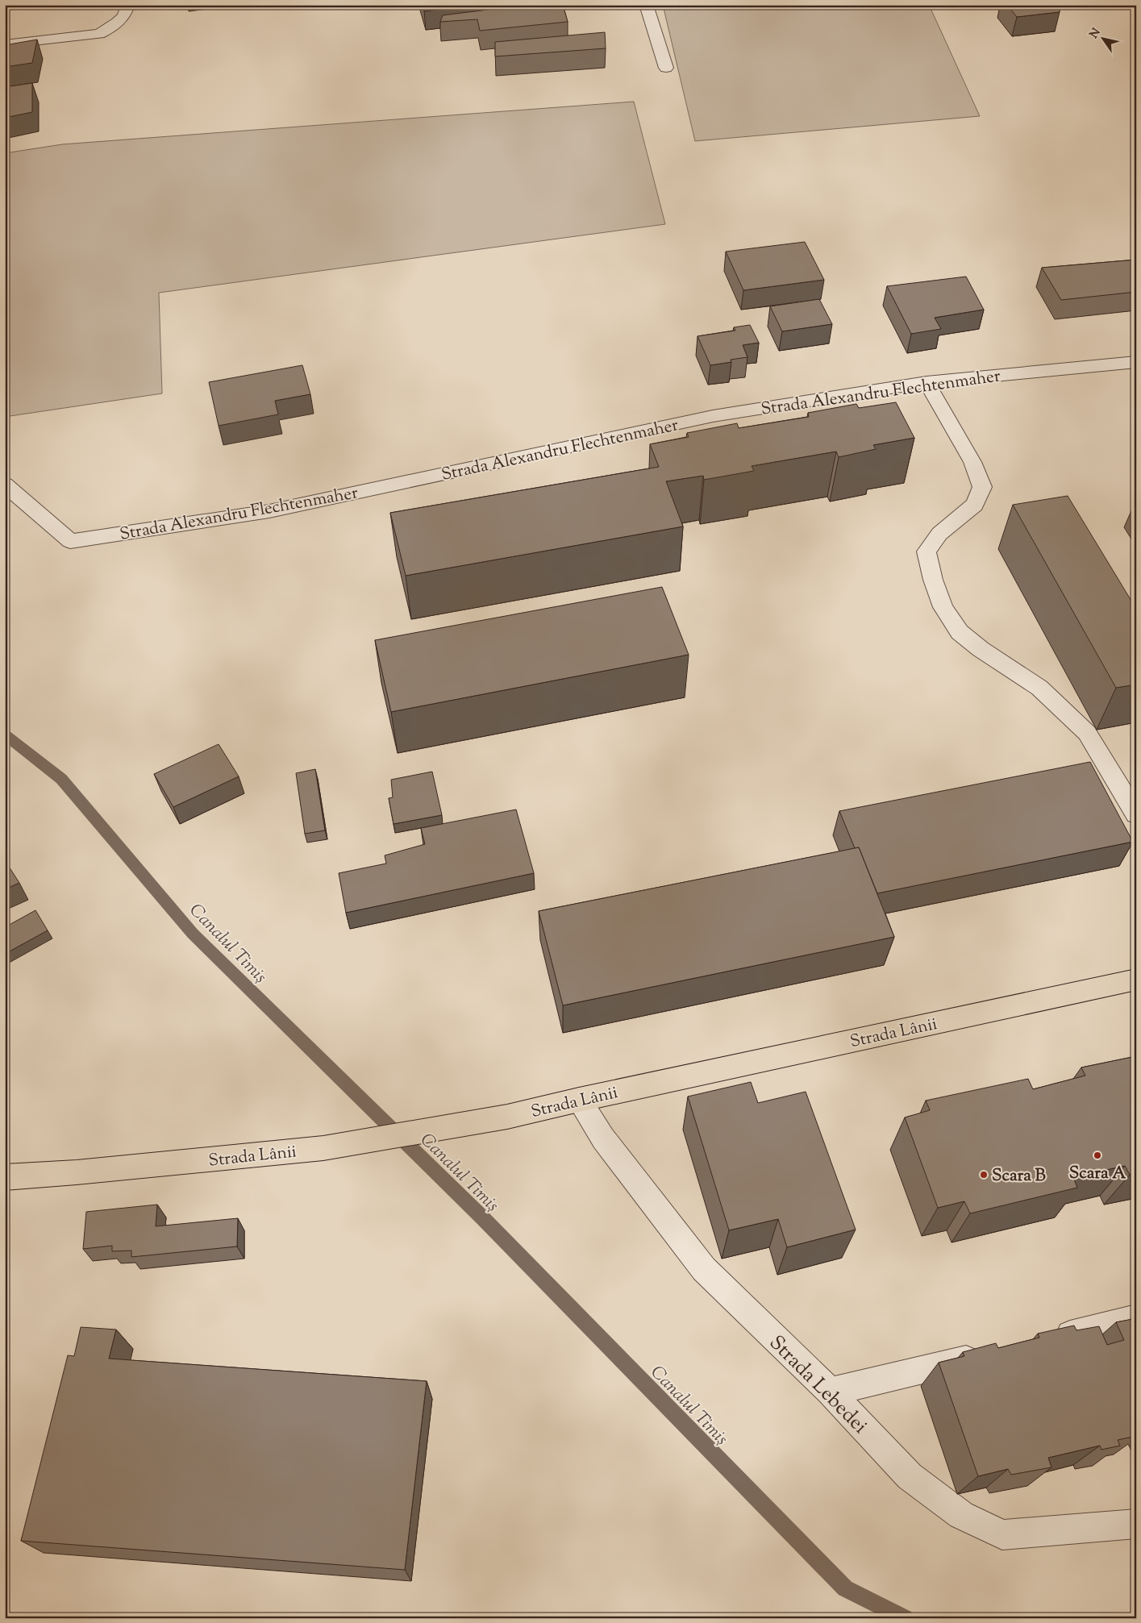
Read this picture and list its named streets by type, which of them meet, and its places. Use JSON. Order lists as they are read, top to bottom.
{
  "streets": {
    "main road": ["Strada Lânii"],
    "street": ["Strada Alexandru Flechtenmaher", "Strada Lebedei"]
  },
  "crossings": [
    ["Strada Lânii", "Strada Lebedei"]
  ],
  "water": ["Canalul Timiș"],
  "places": ["Scara A", "Scara B"],
  "north": "top left"
}
